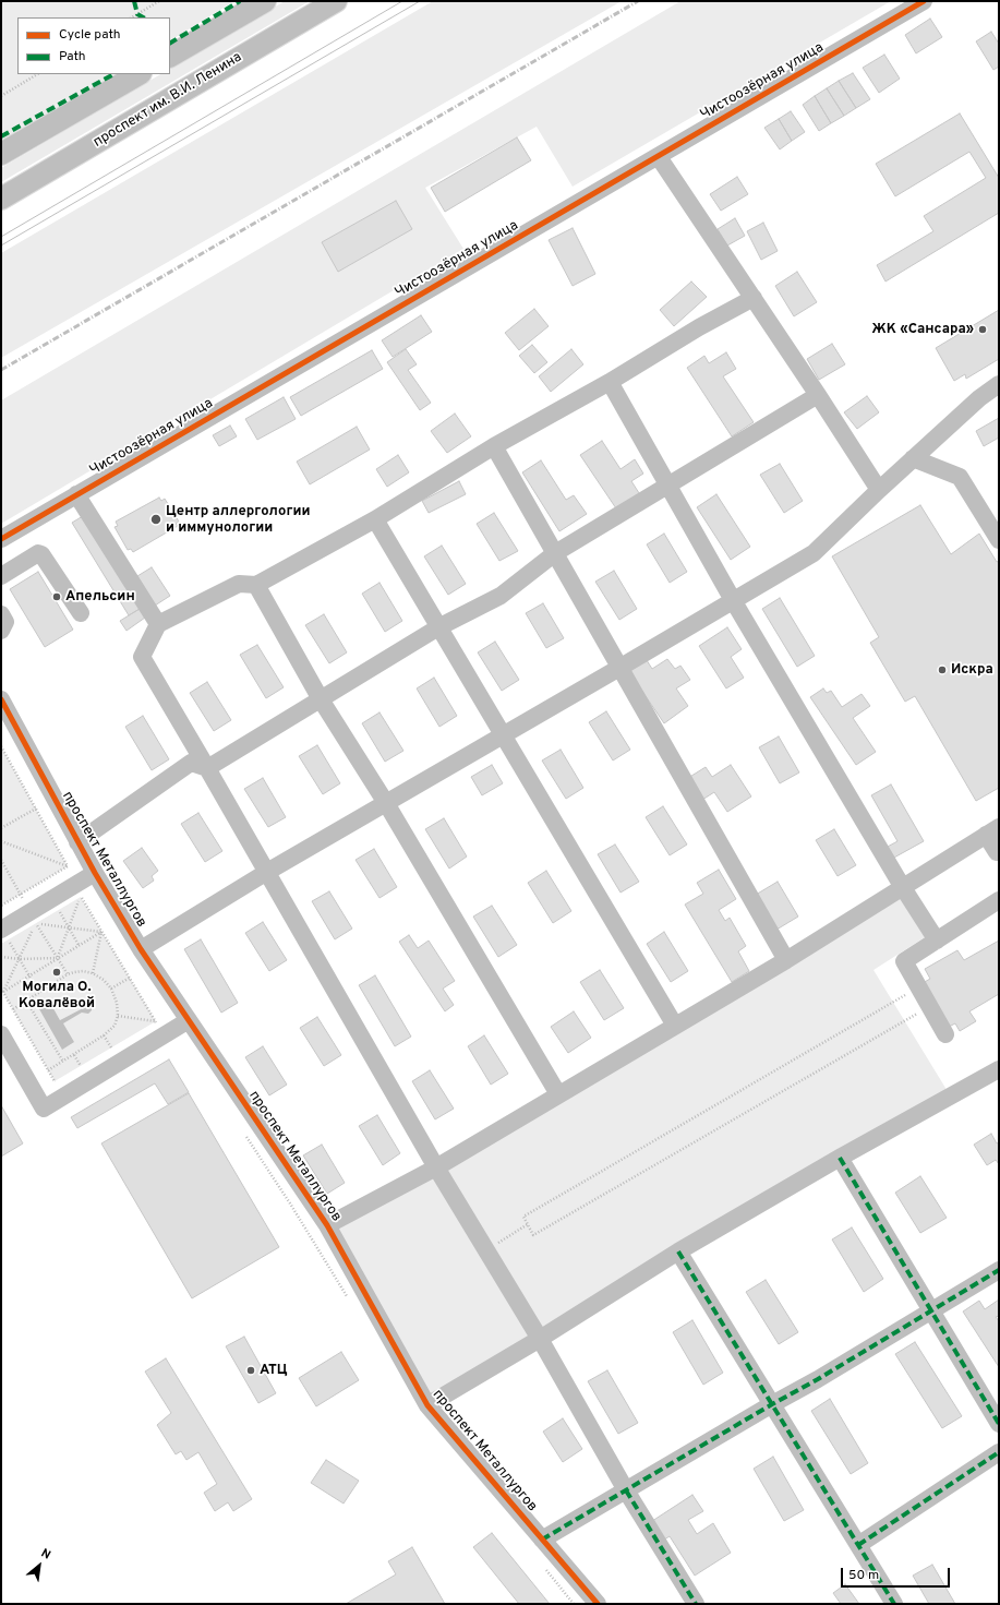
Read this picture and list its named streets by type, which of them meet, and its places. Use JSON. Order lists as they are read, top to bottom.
{
  "streets": {
    "main road": ["проспект им. В.И. Ленина"],
    "street": ["Чистоозёрная улица", "проспект Металлургов"]
  },
  "places": [
    "ЖК «Сансара»",
    "Центр аллергологии и иммунологии",
    "Апельсин",
    "Искра",
    "Могила О. Ковалёвой",
    "АТЦ"
  ],
  "legend": ["Cycle path", "Path"],
  "scale_bar": "50 m",
  "north": "top right"
}
